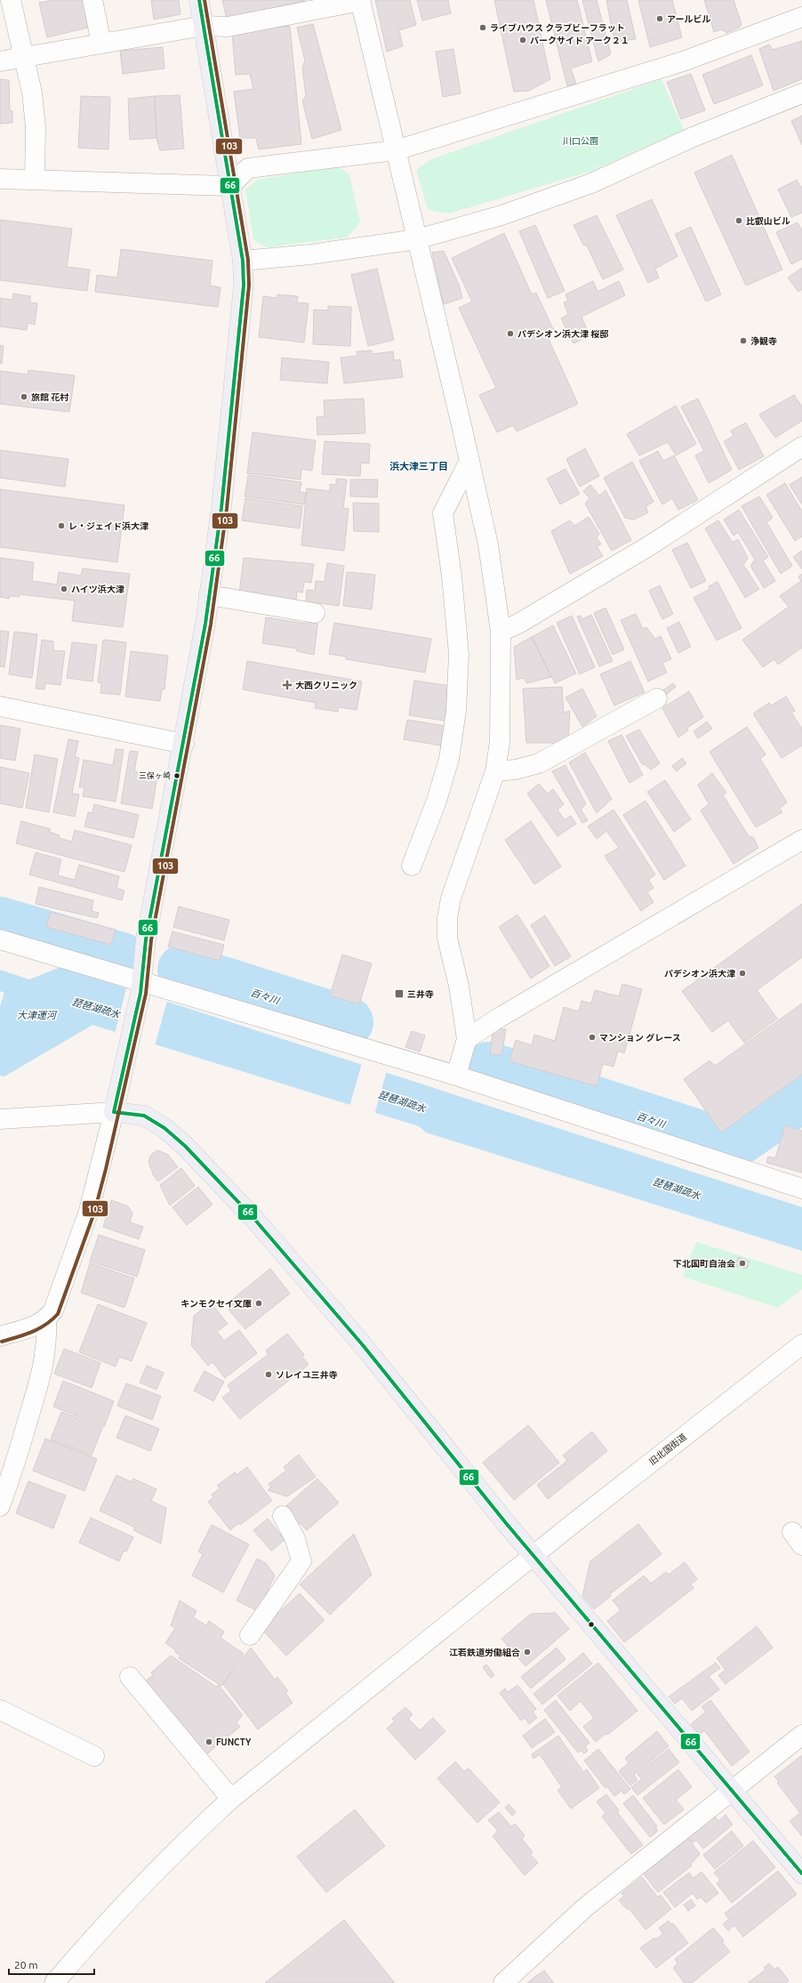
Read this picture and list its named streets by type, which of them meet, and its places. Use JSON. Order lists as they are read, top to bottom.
{
  "streets": {
    "street": ["旧北国街道"]
  },
  "districts": ["浜大津三丁目"],
  "water": ["百々川", "琵琶湖疏水", "大津運河"],
  "parks": ["川口公園"],
  "places": {
    "other": [
      "アールビル",
      "ライブハウス クラブビーフラット",
      "パークサイド アーク２１",
      "比叡山ビル",
      "パデシオン浜大津 桜邸",
      "浄観寺",
      "旅館 花村",
      "レ・ジェイド浜大津",
      "ハイツ浜大津",
      "三保ヶ崎",
      "パデシオン浜大津",
      "マンション グレース",
      "下北国町自治会",
      "キンモクセイ文庫",
      "ソレイユ三井寺",
      "江若鉄道労働組合",
      "FUNCTY"
    ],
    "health": ["大西クリニック"],
    "transit": ["三井寺"]
  },
  "lines": ["transit line 66", "transit line 103"],
  "scale_bar": "20 m"
}
